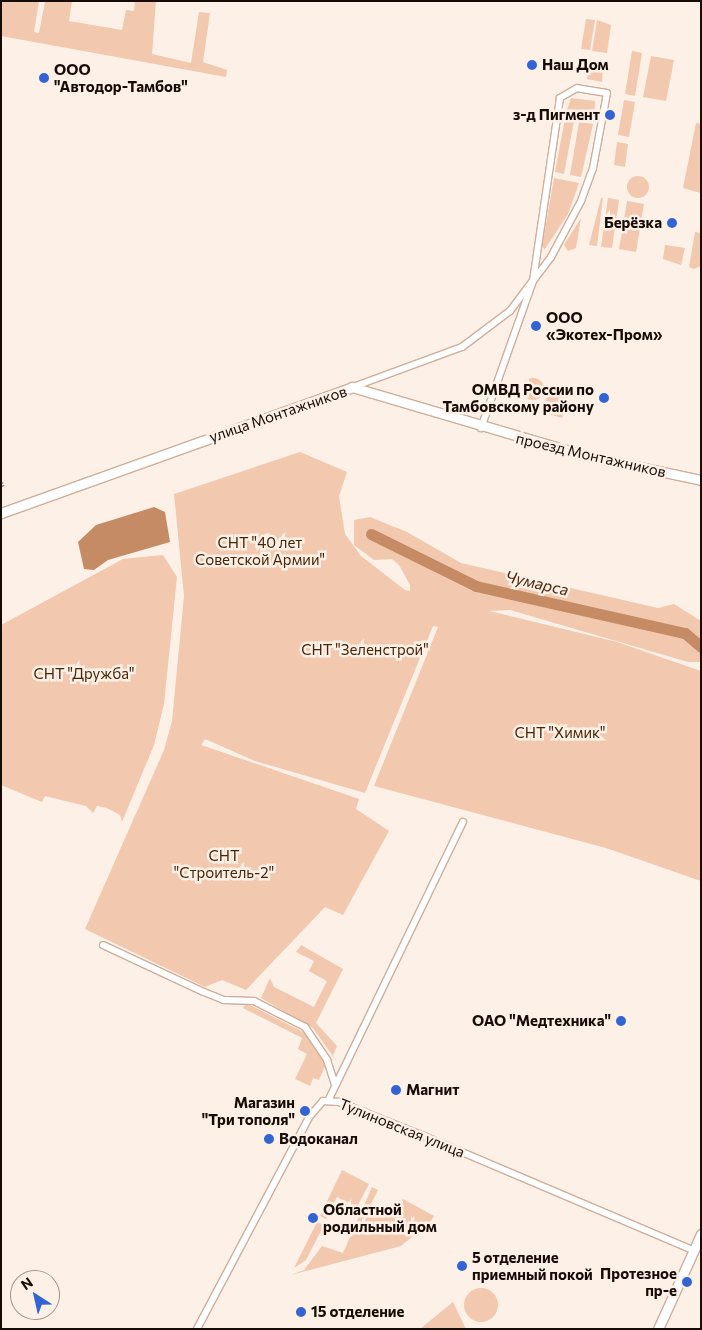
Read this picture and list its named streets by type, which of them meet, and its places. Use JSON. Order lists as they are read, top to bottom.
{
  "streets": {
    "main road": ["улица Монтажников", "проезд Монтажников"],
    "street": ["Тулиновская улица"]
  },
  "crossings": [
    ["улица Монтажников", "проезд Монтажников"]
  ],
  "water": ["Чумарса"],
  "parks": [
    "СНТ \"40 лет Советской Армии\"",
    "СНТ \"Зеленстрой\"",
    "СНТ \"Дружба\"",
    "СНТ \"Химик\"",
    "СНТ \"Строитель-2\""
  ],
  "places": [
    "Наш Дом",
    "ООО \"Автодор-Тамбов\"",
    "з-д Пигмент",
    "Берёзка",
    "ООО «Экотех-Пром»",
    "ОМВД России по Тамбовскому району",
    "ОАО \"Медтехника\"",
    "Магнит",
    "Магазин \"Три тополя\"",
    "Водоканал",
    "Областной родильный дом",
    "5 отделение приемный покой",
    "Протезное пр-е",
    "15 отделение"
  ],
  "north": "top left"
}
